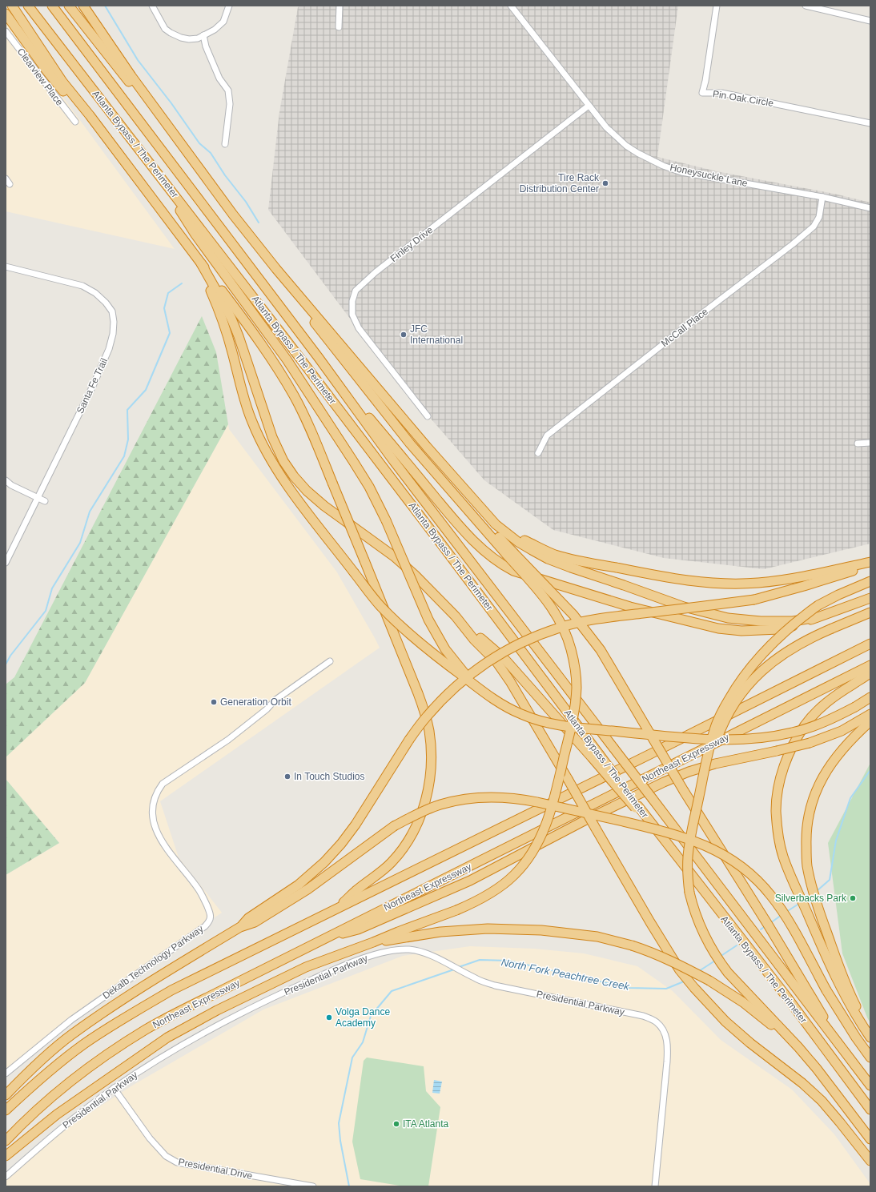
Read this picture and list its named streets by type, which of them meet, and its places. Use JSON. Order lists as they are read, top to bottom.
{
  "streets": {
    "highway": ["Atlanta Bypass / The Perimeter", "Northeast Expressway"],
    "street": [
      "Clearview Place",
      "Pin Oak Circle",
      "Honeysuckle Lane",
      "Finley Drive",
      "McCall Place",
      "Santa Fe Trail",
      "Dekalb Technology Parkway",
      "Presidential Parkway",
      "Presidential Drive"
    ]
  },
  "crossings": [
    ["Honeysuckle Lane", "Finley Drive"],
    ["Honeysuckle Lane", "McCall Place"],
    ["Presidential Parkway", "Presidential Drive"]
  ],
  "water": ["North Fork Peachtree Creek"],
  "places": [
    "Tire Rack Distribution Center",
    "JFC International",
    "Generation Orbit",
    "In Touch Studios",
    "Silverbacks Park",
    "Volga Dance Academy",
    "ITA Atlanta"
  ]
}
